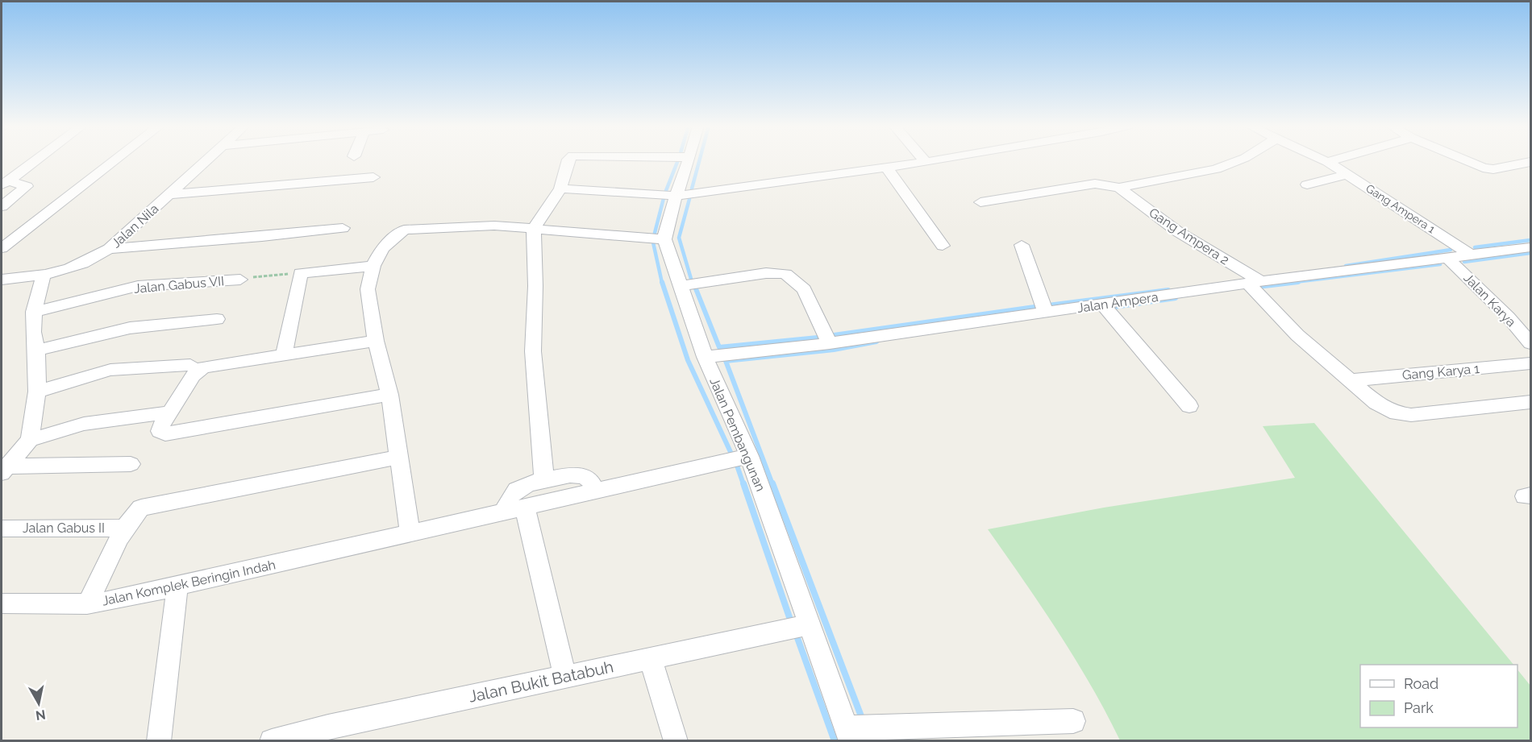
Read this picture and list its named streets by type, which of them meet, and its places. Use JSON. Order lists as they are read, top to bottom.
{
  "streets": {
    "street": [
      "Gang Ampera 1",
      "Jalan Nila",
      "Gang Ampera 2",
      "Jalan Gabus VII",
      "Jalan Karya",
      "Jalan Ampera",
      "Gang Karya 1",
      "Jalan Pembangunan",
      "Jalan Gabus II",
      "Jalan Komplek Beringin Indah",
      "Jalan Bukit Batabuh"
    ]
  },
  "crossings": [
    ["Gang Ampera 1", "Jalan Ampera"],
    ["Gang Ampera 2", "Jalan Ampera"],
    ["Gang Ampera 2", "Gang Karya 1"],
    ["Jalan Karya", "Jalan Ampera"],
    ["Jalan Ampera", "Jalan Pembangunan"],
    ["Jalan Pembangunan", "Jalan Komplek Beringin Indah"],
    ["Jalan Pembangunan", "Jalan Bukit Batabuh"],
    ["Jalan Gabus II", "Jalan Komplek Beringin Indah"]
  ],
  "legend": ["Road", "Park"],
  "north": "bottom"
}
